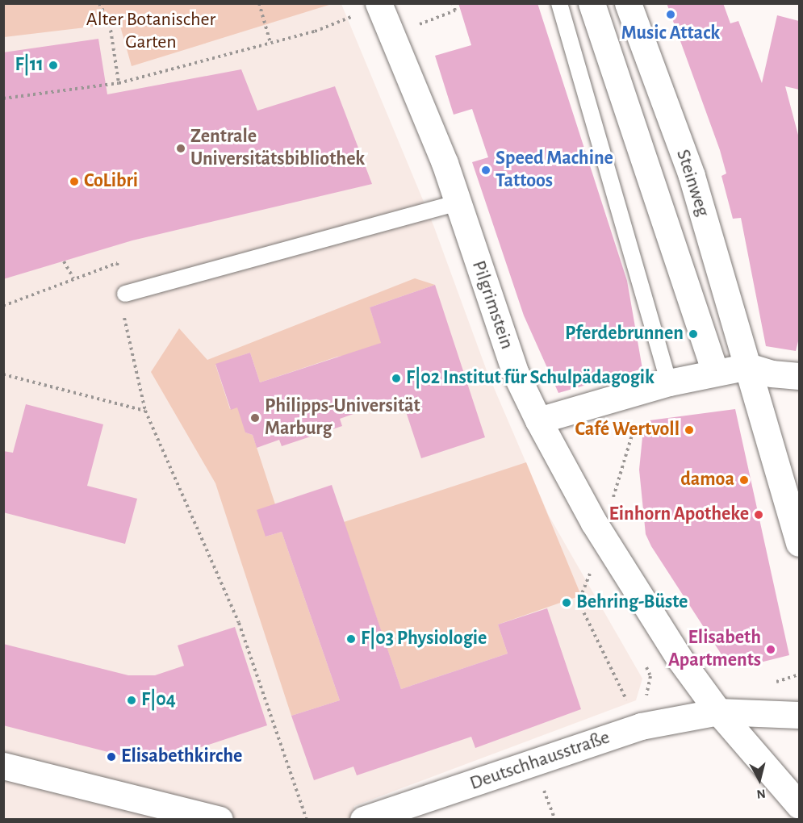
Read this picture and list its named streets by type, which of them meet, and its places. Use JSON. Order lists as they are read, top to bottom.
{
  "streets": {
    "main road": ["Steinweg", "Pilgrimstein", "Deutschhausstraße"]
  },
  "crossings": [
    ["Pilgrimstein", "Deutschhausstraße"]
  ],
  "parks": ["Alter Botanischer Garten"],
  "places": [
    "Music Attack",
    "F|11",
    "Zentrale Universitätsbibliothek",
    "Speed Machine Tattoos",
    "CoLibri",
    "Pferdebrunnen",
    "F|02 Institut für Schulpädagogik",
    "Philipps-Universität Marburg",
    "Café Wertvoll",
    "damoa",
    "Einhorn Apotheke",
    "Behring-Büste",
    "F|03 Physiologie",
    "Elisabeth Apartments",
    "F|04",
    "Elisabethkirche"
  ],
  "north": "bottom"
}
